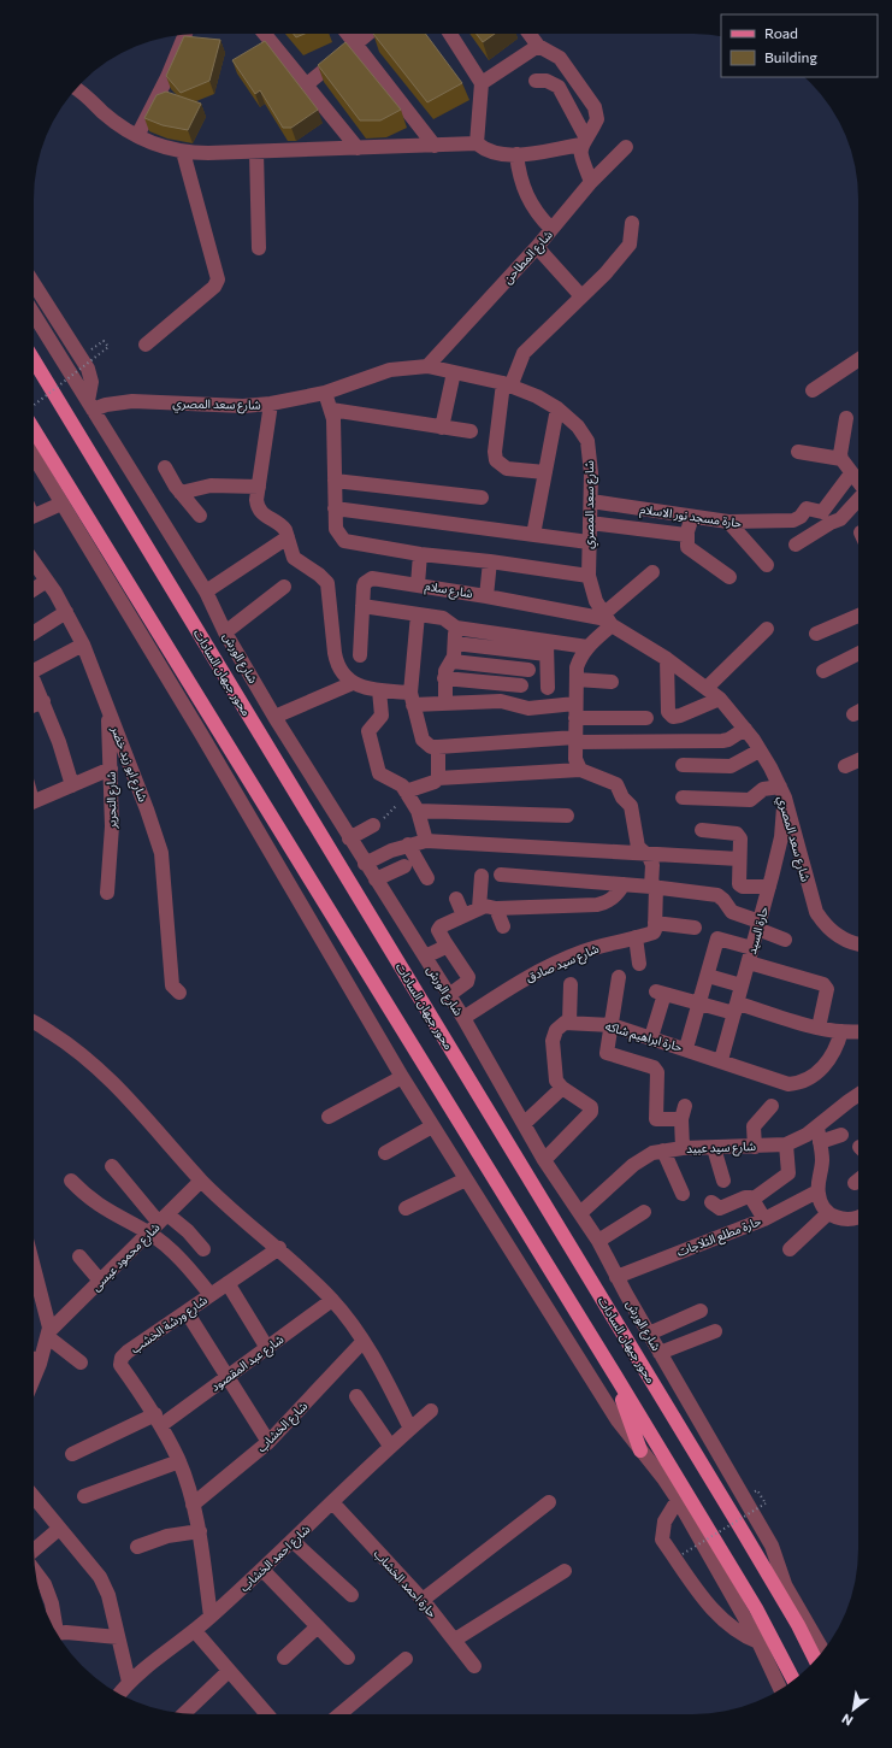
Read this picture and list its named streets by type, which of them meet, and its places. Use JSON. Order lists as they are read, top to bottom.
{
  "streets": {
    "main road": ["محور جيهان السادات"],
    "street": [
      "شارع المطاحن",
      "شارع سعد المصري",
      "حارة مسجد نور الاسلام",
      "شارع سلام",
      "شارع الورش",
      "شارع ابو زيد خضر",
      "شارع التحرير",
      "حارة السيد",
      "شارع سيد صادق",
      "حارة ابراهيم شاكه",
      "شارع سيد عبيد",
      "حارة مطلع الثلاجات",
      "شارع محمود عيسى",
      "شارع ورشة الخشب",
      "شارع عبد المقصود",
      "شارع الخشاب",
      "شارع احمد الخشاب",
      "حارة احمد الخشاب"
    ]
  },
  "crossings": [
    ["شارع المطاحن", "شارع سعد المصري"],
    ["شارع سعد المصري", "حارة مسجد نور الاسلام"],
    ["شارع سعد المصري", "شارع سلام"],
    ["شارع سعد المصري", "شارع الورش"],
    ["شارع سعد المصري", "حارة السيد"],
    ["شارع الورش", "شارع سيد صادق"],
    ["شارع الورش", "شارع سيد عبيد"],
    ["شارع الورش", "حارة مطلع الثلاجات"],
    ["شارع ابو زيد خضر", "شارع التحرير"],
    ["حارة السيد", "حارة ابراهيم شاكه"],
    ["شارع ورشة الخشب", "شارع عبد المقصود"],
    ["شارع ورشة الخشب", "شارع الخشاب"],
    ["شارع ورشة الخشب", "شارع احمد الخشاب"],
    ["شارع احمد الخشاب", "حارة احمد الخشاب"]
  ],
  "legend": ["Road", "Building"],
  "north": "bottom left"
}
